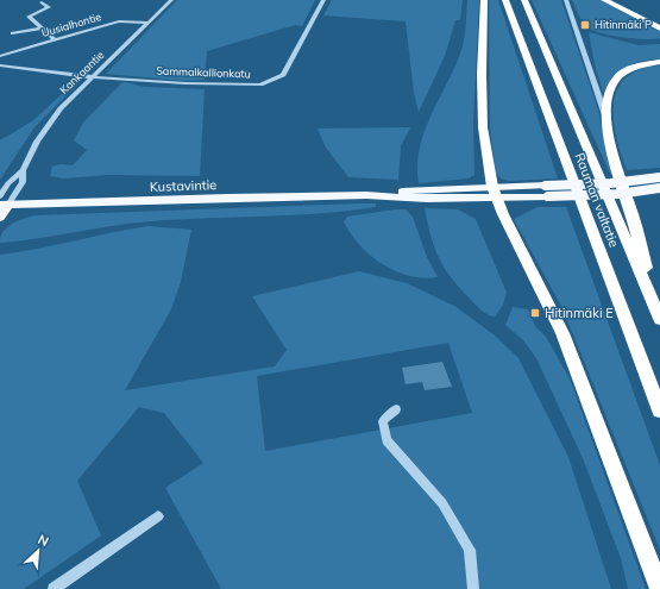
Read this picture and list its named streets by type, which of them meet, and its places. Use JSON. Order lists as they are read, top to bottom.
{
  "streets": {
    "highway": ["Rauman valtatie"],
    "main road": ["Kustavintie"],
    "street": ["Uusialhontie", "Kankaantie", "Sammalkallionkatu"]
  },
  "crossings": [
    ["Uusialhontie", "Kankaantie"],
    ["Kankaantie", "Sammalkallionkatu"],
    ["Kankaantie", "Kustavintie"]
  ],
  "places": {
    "transit": ["Hitinmäki P", "Hitinmäki E"]
  },
  "north": "top right"
}
